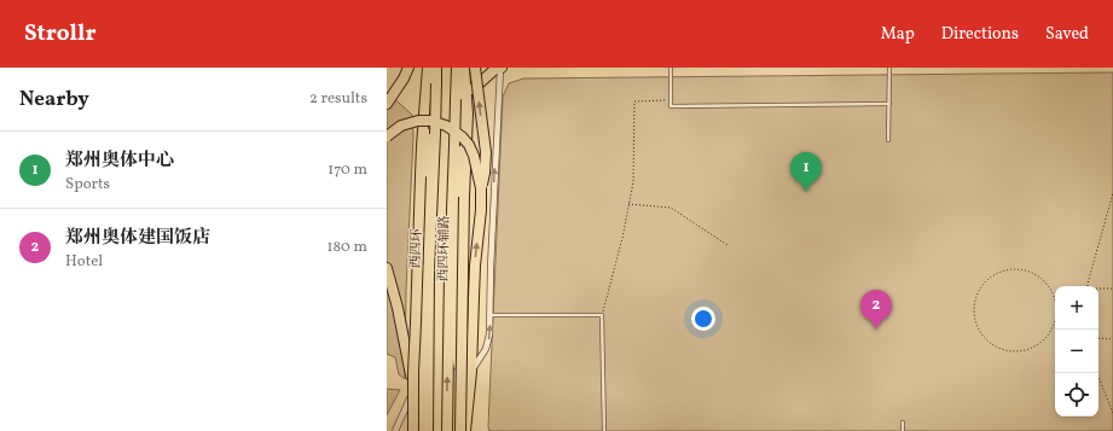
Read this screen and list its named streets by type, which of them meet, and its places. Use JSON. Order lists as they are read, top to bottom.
{
  "streets": {
    "highway": ["西四环"],
    "main road": ["西四环辅路"]
  },
  "page": {
    "header": "Strollr",
    "nav": ["Map", "Directions", "Saved"],
    "heading": ["Nearby", "2 results"],
    "list": [
      {
        "mark": "1",
        "name": "郑州奥体中心",
        "note": "Sports",
        "value": "170 m"
      },
      {
        "mark": "2",
        "name": "郑州奥体建国饭店",
        "note": "Hotel",
        "value": "180 m"
      }
    ],
    "pins": ["1", "2"],
    "map_buttons": ["+", "−"]
  }
}
